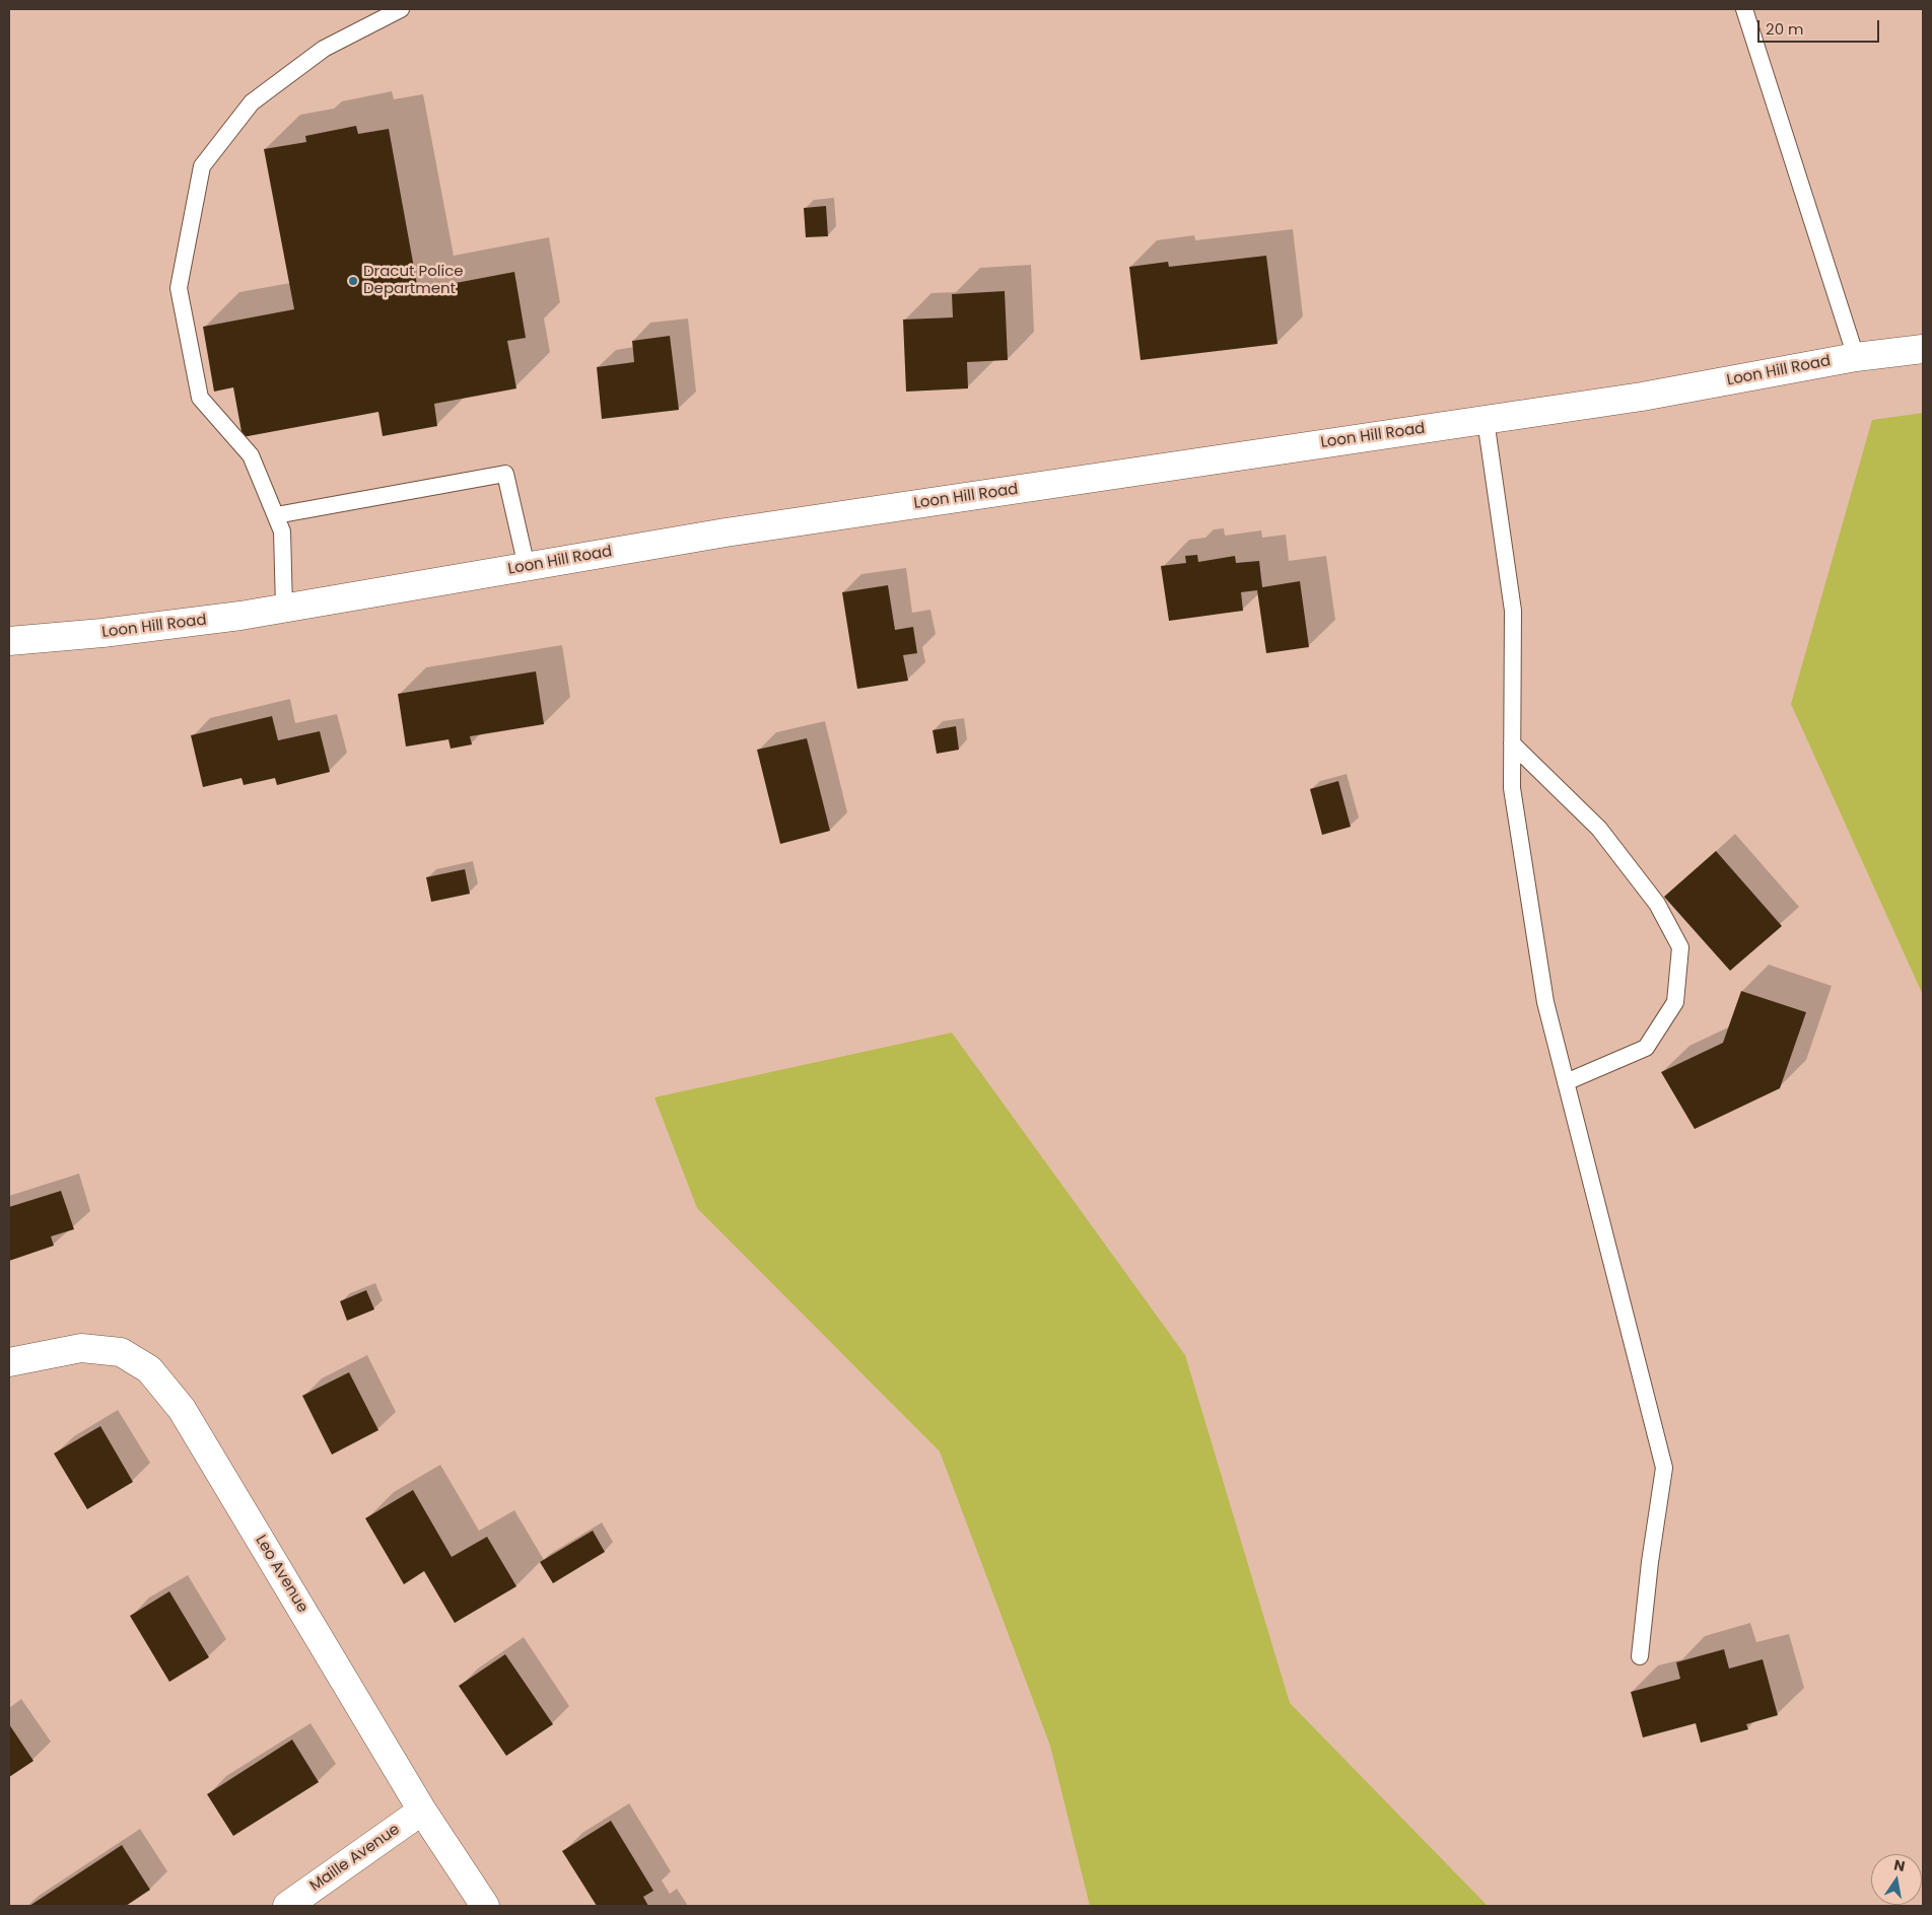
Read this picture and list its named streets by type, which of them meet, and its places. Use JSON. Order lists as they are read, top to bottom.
{
  "streets": {
    "street": ["Loon Hill Road", "Leo Avenue", "Maille Avenue"]
  },
  "crossings": [
    ["Leo Avenue", "Maille Avenue"]
  ],
  "places": ["Dracut Police Department"],
  "scale_bar": "20 m",
  "north": "top"
}
